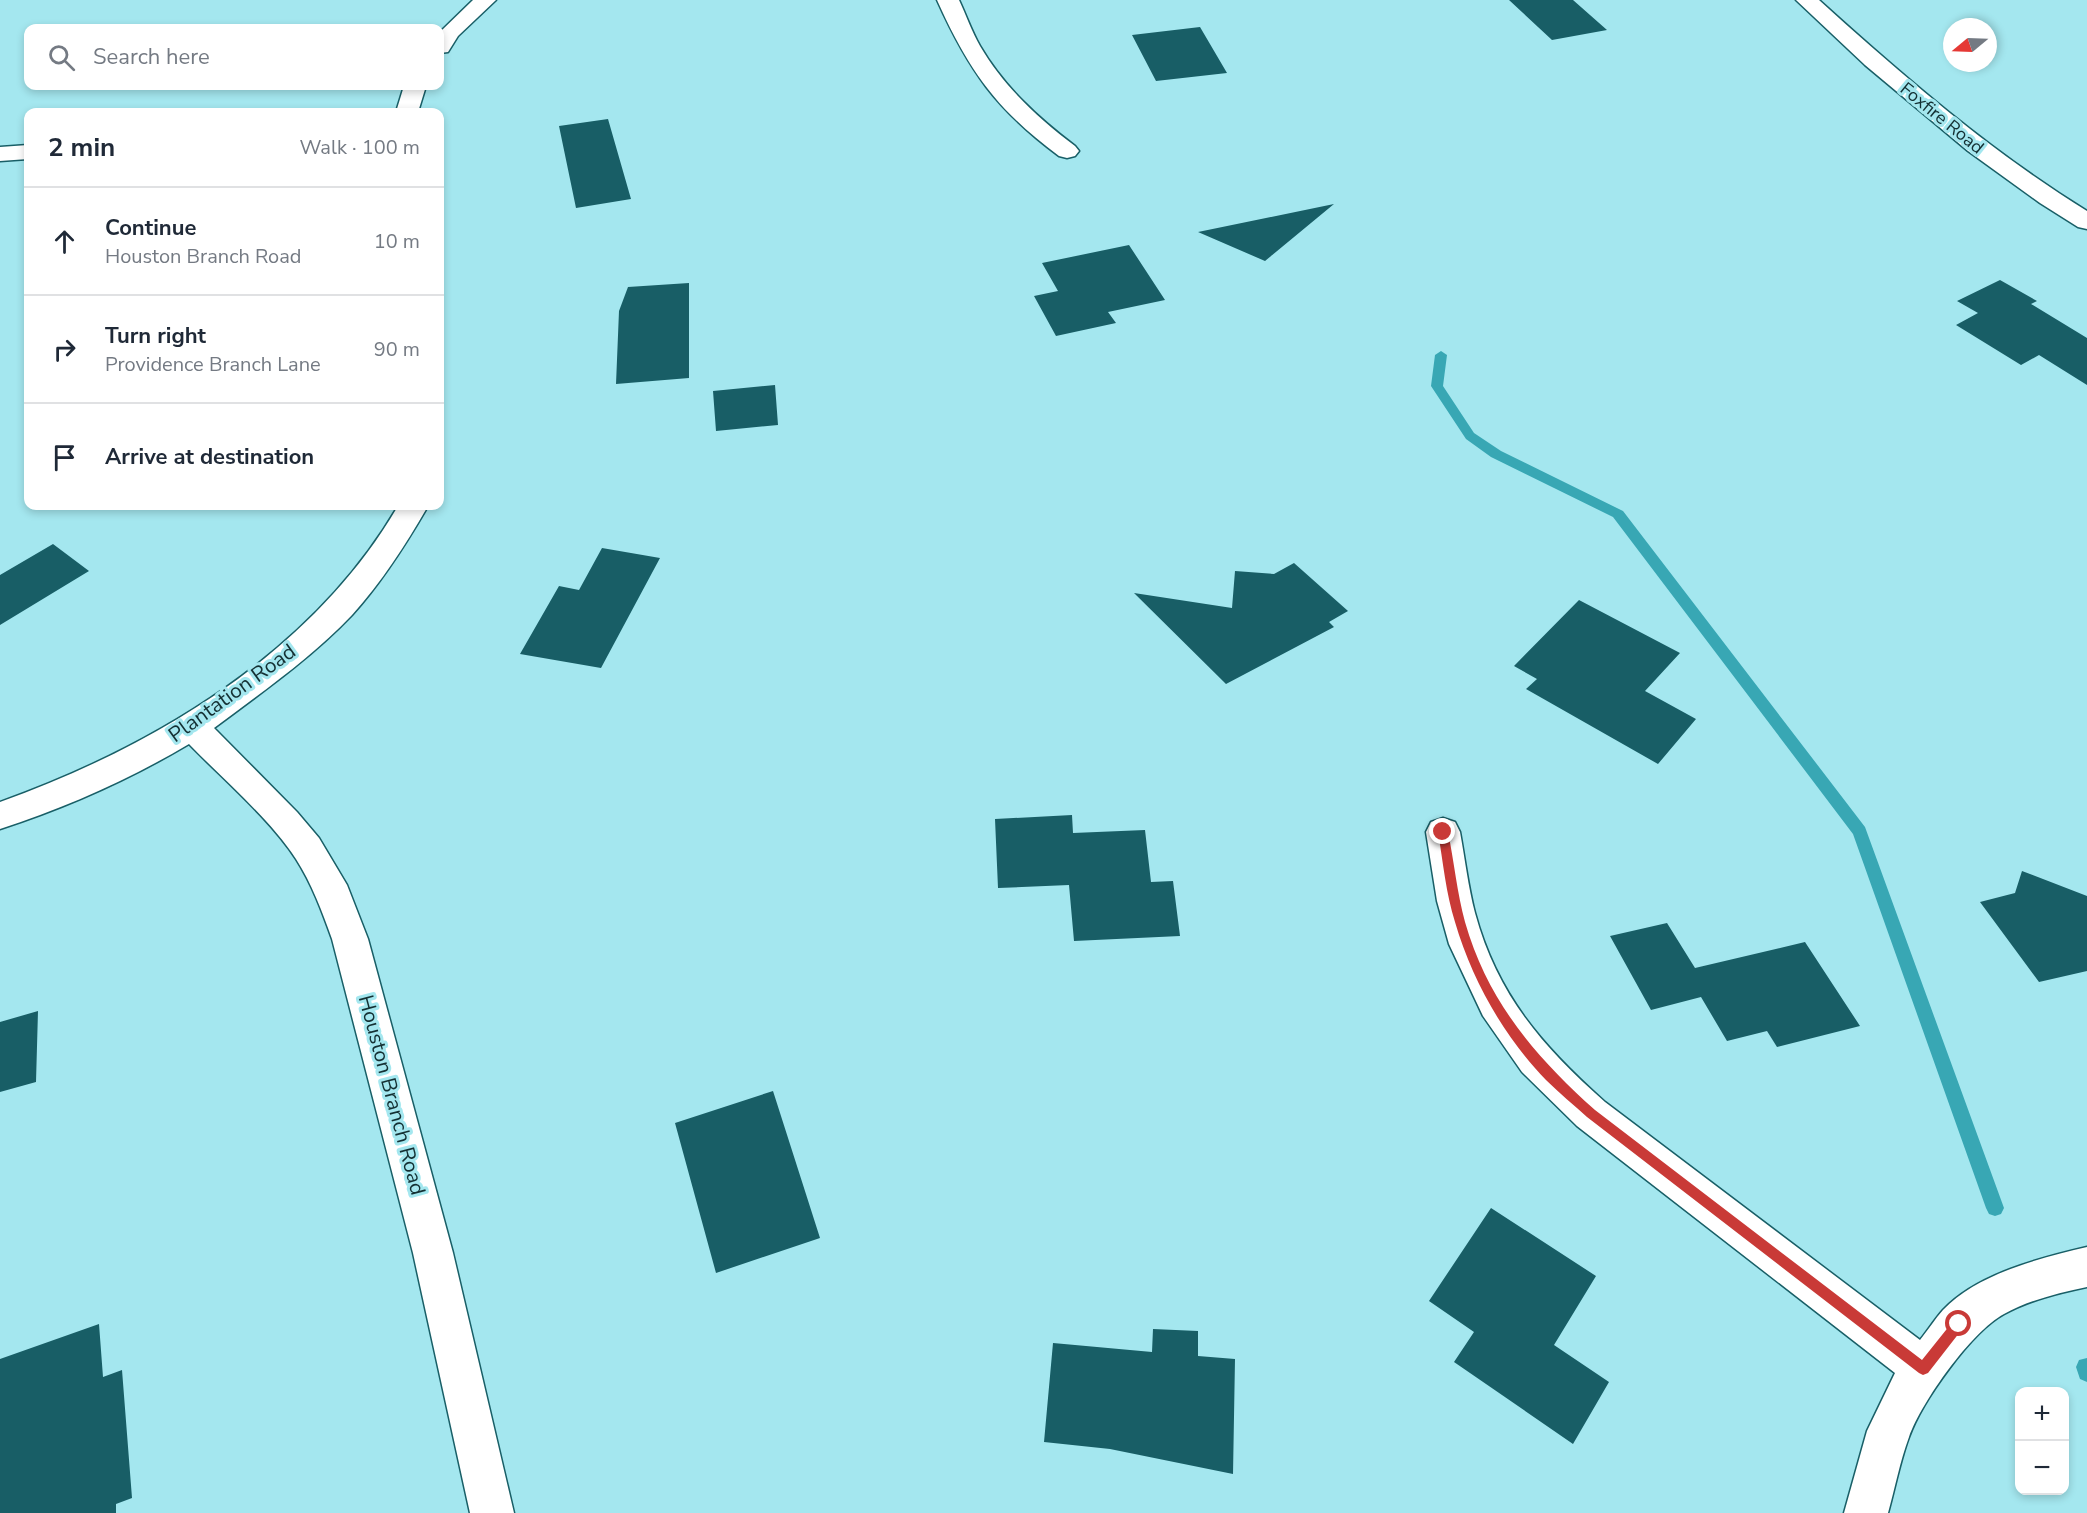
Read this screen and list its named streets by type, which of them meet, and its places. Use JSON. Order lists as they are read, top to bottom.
{
  "streets": {
    "street": ["Foxfire Road", "Plantation Road", "Houston Branch Road"]
  },
  "crossings": [
    ["Plantation Road", "Houston Branch Road"]
  ],
  "north": "left",
  "page": {
    "search": "Search here",
    "heading": ["2 min", "Walk · 100 m"],
    "list": [
      ["Continue", "Houston Branch Road", "10 m"],
      ["Turn right", "Providence Branch Lane", "90 m"],
      "Arrive at destination"
    ],
    "map_buttons": ["+", "−"]
  }
}
